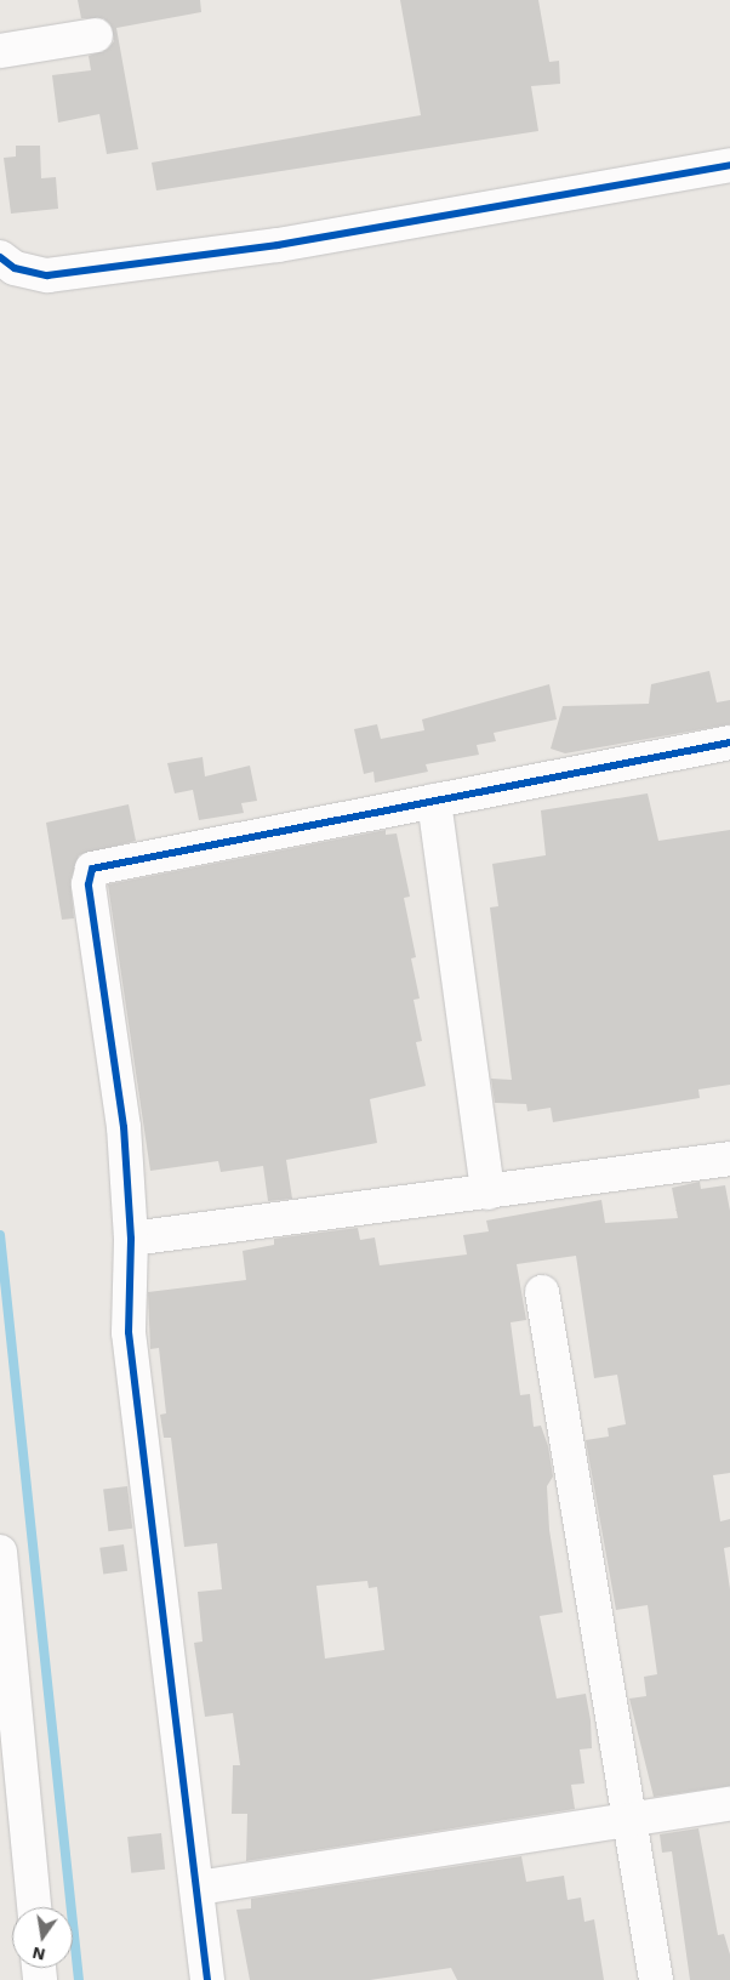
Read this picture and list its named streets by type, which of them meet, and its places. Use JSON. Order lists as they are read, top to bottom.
{
  "north": "bottom"
}
